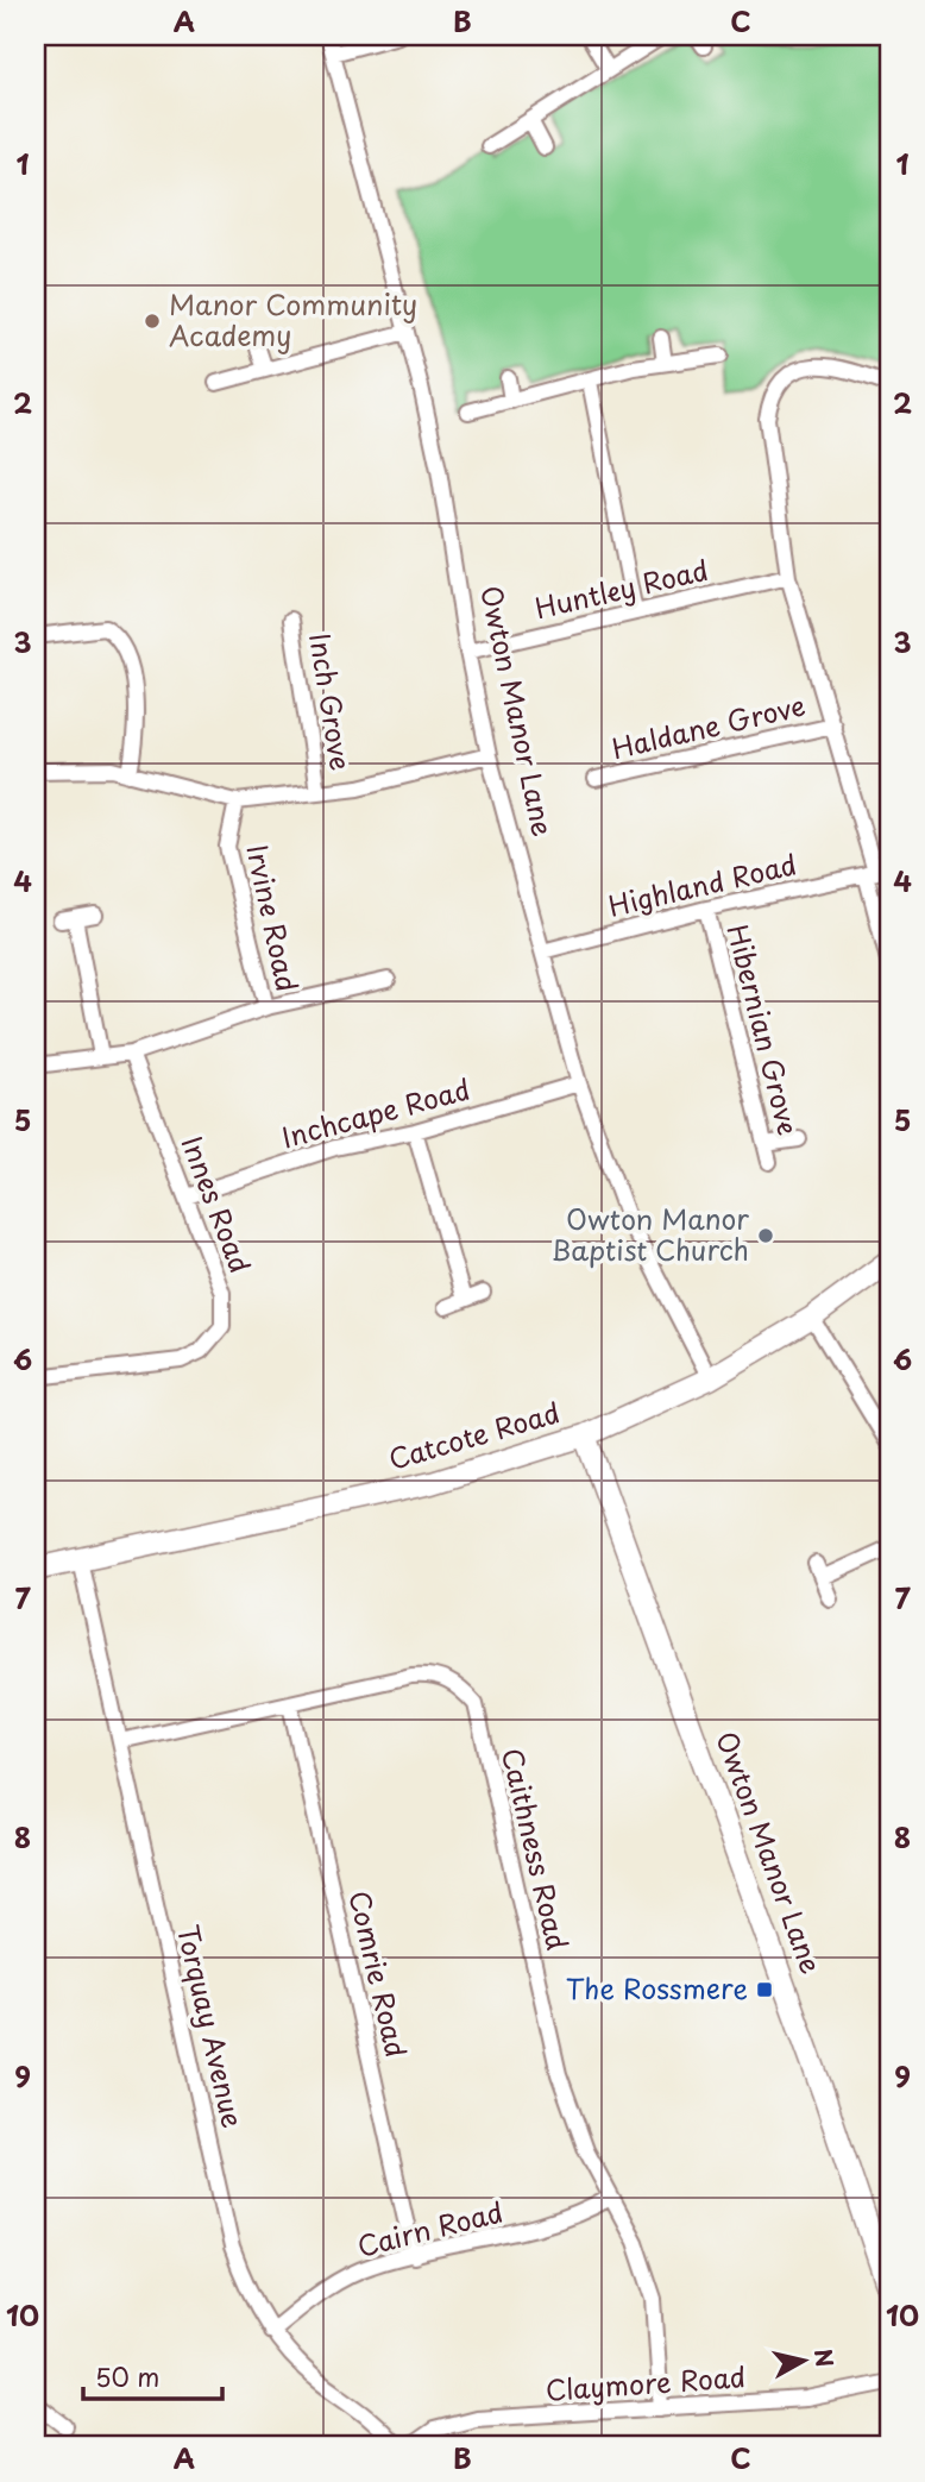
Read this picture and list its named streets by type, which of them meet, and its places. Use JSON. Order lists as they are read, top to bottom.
{
  "streets": {
    "street": [
      "Huntley Road",
      "Inch Grove",
      "Owton Manor Lane",
      "Haldane Grove",
      "Highland Road",
      "Irvine Road",
      "Hibernian Grove",
      "Inchcape Road",
      "Innes Road",
      "Catcote Road",
      "Caithness Road",
      "Comrie Road",
      "Torquay Avenue",
      "Cairn Road",
      "Claymore Road"
    ]
  },
  "crossings": [
    ["Huntley Road", "Owton Manor Lane"],
    ["Owton Manor Lane", "Highland Road"],
    ["Owton Manor Lane", "Inchcape Road"],
    ["Owton Manor Lane", "Catcote Road"],
    ["Highland Road", "Hibernian Grove"],
    ["Irvine Road", "Innes Road"],
    ["Inchcape Road", "Innes Road"],
    ["Catcote Road", "Torquay Avenue"],
    ["Caithness Road", "Comrie Road"],
    ["Caithness Road", "Torquay Avenue"],
    ["Caithness Road", "Cairn Road"],
    ["Caithness Road", "Claymore Road"],
    ["Comrie Road", "Cairn Road"],
    ["Torquay Avenue", "Cairn Road"]
  ],
  "places": {
    "other": ["Manor Community Academy", "Owton Manor Baptist Church"],
    "transit": ["The Rossmere"]
  },
  "scale_bar": "50 m",
  "north": "right",
  "grid": {
    "columns": ["A", "B", "C"],
    "rows": [
      "1",
      "2",
      "3",
      "4",
      "5",
      "6",
      "7",
      "8",
      "9",
      "10"
    ]
  }
}
